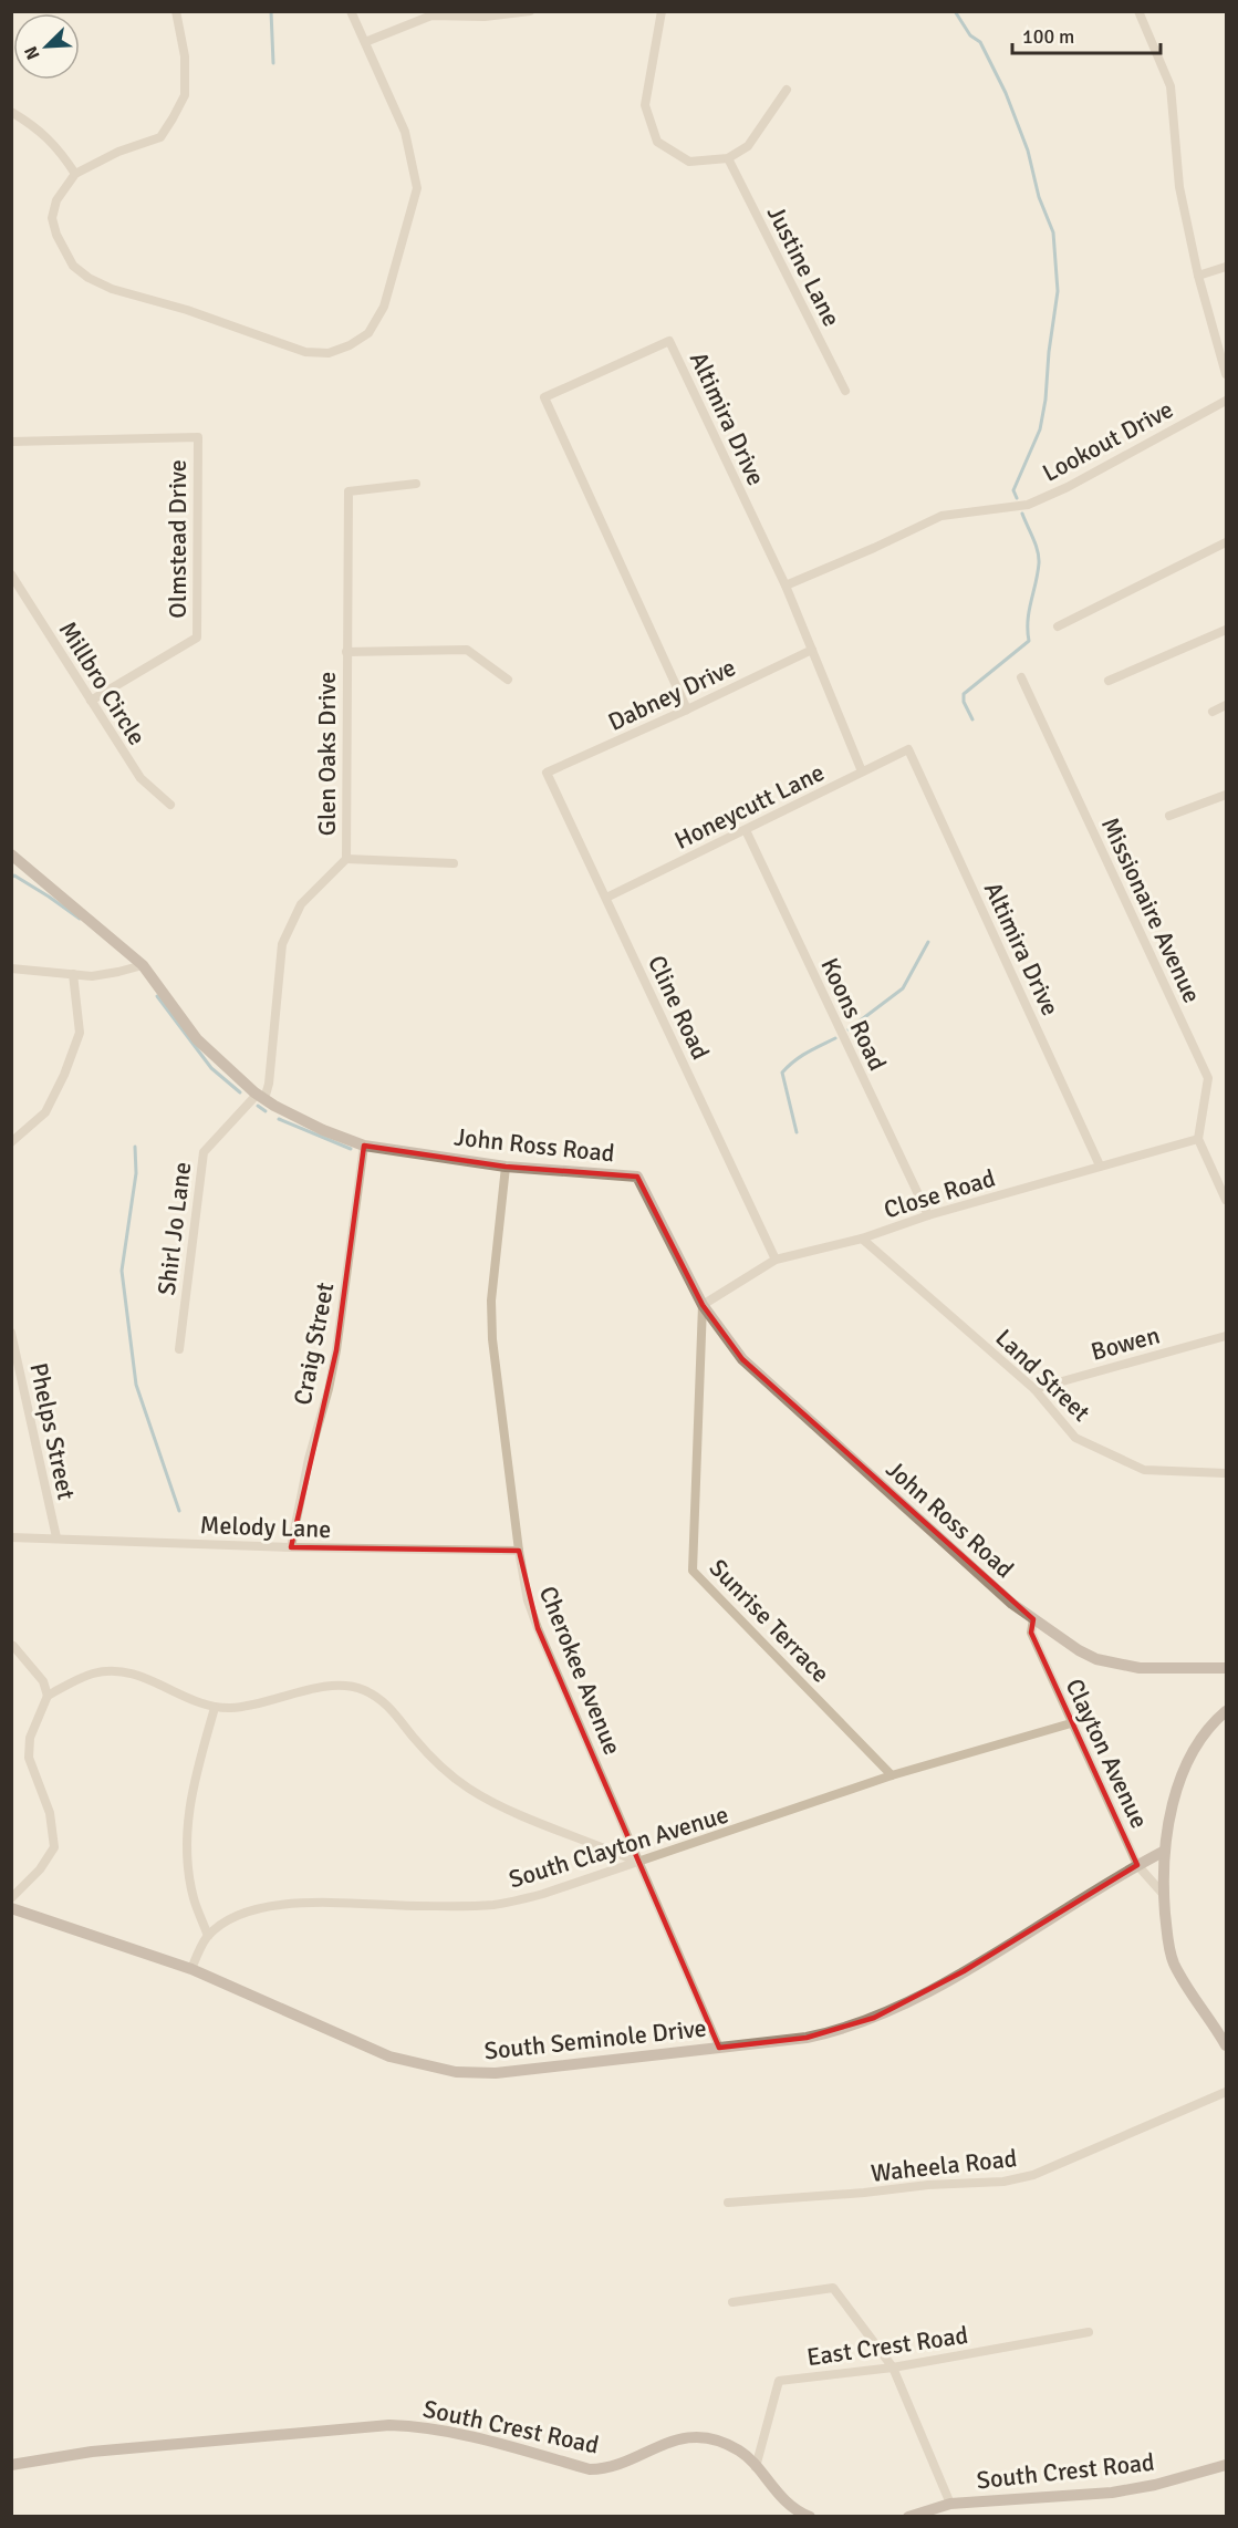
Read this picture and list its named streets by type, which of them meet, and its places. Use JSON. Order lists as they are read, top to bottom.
{
  "streets": {
    "street": [
      "Justine Lane",
      "Altimira Drive",
      "Lookout Drive",
      "Olmstead Drive",
      "Millbro Circle",
      "Dabney Drive",
      "Glen Oaks Drive",
      "Honeycutt Lane",
      "Missionaire Avenue",
      "Cline Road",
      "Koons Road",
      "John Ross Road",
      "Close Road",
      "Shirl Jo Lane",
      "Bowen",
      "Craig Street",
      "Land Street",
      "Phelps Street",
      "Melody Lane",
      "Sunrise Terrace",
      "Cherokee Avenue",
      "Clayton Avenue",
      "South Clayton Avenue",
      "South Seminole Drive",
      "Waheela Road",
      "East Crest Road",
      "South Crest Road"
    ]
  },
  "crossings": [
    ["Altimira Drive", "Lookout Drive"],
    ["Altimira Drive", "Dabney Drive"],
    ["Altimira Drive", "Honeycutt Lane"],
    ["Altimira Drive", "Close Road"],
    ["Olmstead Drive", "Millbro Circle"],
    ["Dabney Drive", "Cline Road"],
    ["Glen Oaks Drive", "John Ross Road"],
    ["Glen Oaks Drive", "Shirl Jo Lane"],
    ["Honeycutt Lane", "Cline Road"],
    ["Honeycutt Lane", "Koons Road"],
    ["Missionaire Avenue", "Close Road"],
    ["Cline Road", "Close Road"],
    ["Koons Road", "Close Road"],
    ["John Ross Road", "Close Road"],
    ["John Ross Road", "Shirl Jo Lane"],
    ["John Ross Road", "Craig Street"],
    ["John Ross Road", "Sunrise Terrace"],
    ["John Ross Road", "Cherokee Avenue"],
    ["John Ross Road", "Clayton Avenue"],
    ["Close Road", "Land Street"],
    ["Close Road", "Sunrise Terrace"],
    ["Bowen", "Land Street"],
    ["Craig Street", "Melody Lane"],
    ["Phelps Street", "Melody Lane"],
    ["Melody Lane", "Cherokee Avenue"],
    ["Sunrise Terrace", "South Clayton Avenue"],
    ["Cherokee Avenue", "South Clayton Avenue"],
    ["Cherokee Avenue", "South Seminole Drive"],
    ["Clayton Avenue", "South Clayton Avenue"],
    ["Clayton Avenue", "South Seminole Drive"],
    ["East Crest Road", "South Crest Road"]
  ],
  "scale_bar": "100 m",
  "north": "bottom left"
}
